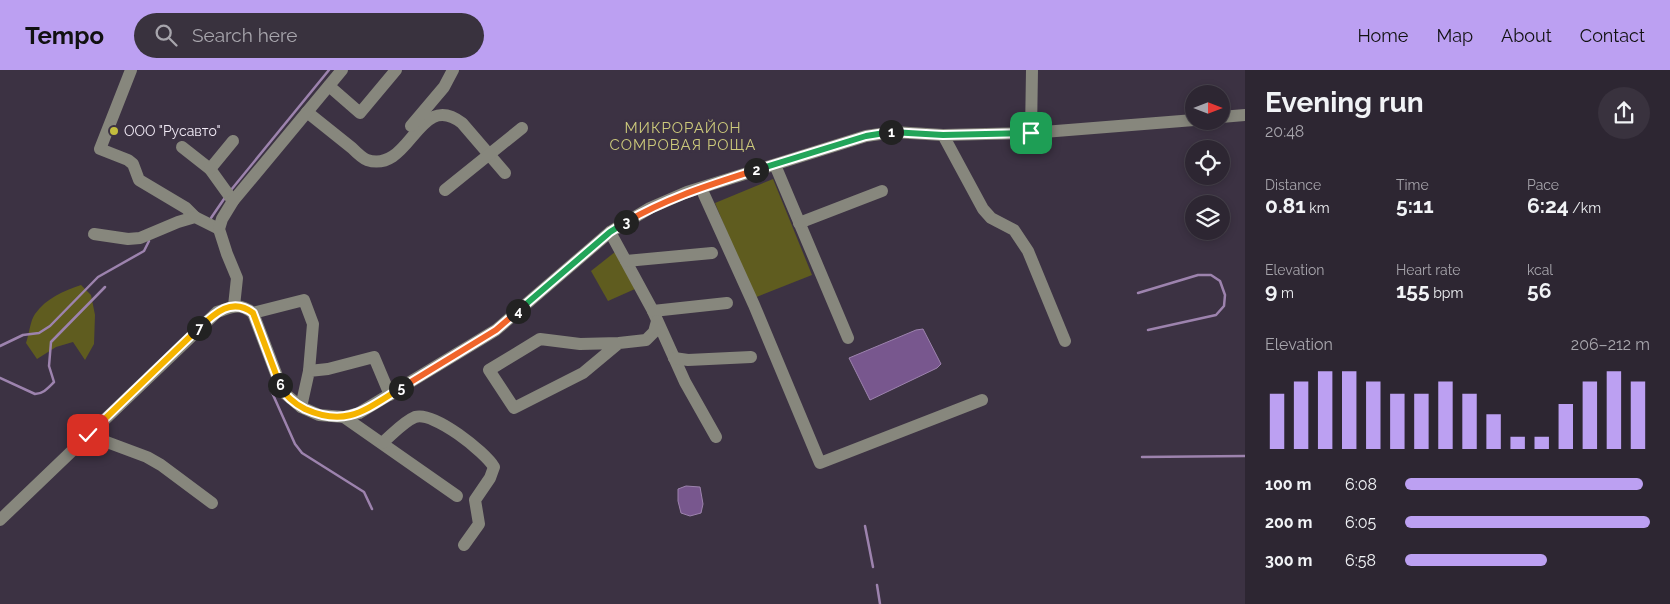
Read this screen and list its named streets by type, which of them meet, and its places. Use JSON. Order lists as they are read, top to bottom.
{
  "districts": ["МИКРОРАЙОН СОМРОВАЯ РОЩА"],
  "places": ["ООО \"Русавто\""],
  "north": "right",
  "page": {
    "header": "Tempo",
    "search": "Search here",
    "nav": [
      "Home",
      "Map",
      "About",
      "Contact"
    ],
    "heading": ["Evening run", "20:48"],
    "pins": [
      "1",
      "2",
      "3",
      "4",
      "7",
      "6",
      "5"
    ],
    "stats": [
      ["Distance", "0.81 km"],
      ["Time", "5:11"],
      ["Pace", "6:24 /km"],
      ["Elevation", "9 m"],
      ["Heart rate", "155 bpm"],
      ["kcal", "56"]
    ],
    "chart": ["Elevation", "206–212 m"],
    "list": [
      {
        "name": "100 m",
        "note": "6:08"
      },
      {
        "name": "200 m",
        "note": "6:05"
      },
      {
        "name": "300 m",
        "note": "6:58"
      }
    ]
  }
}
